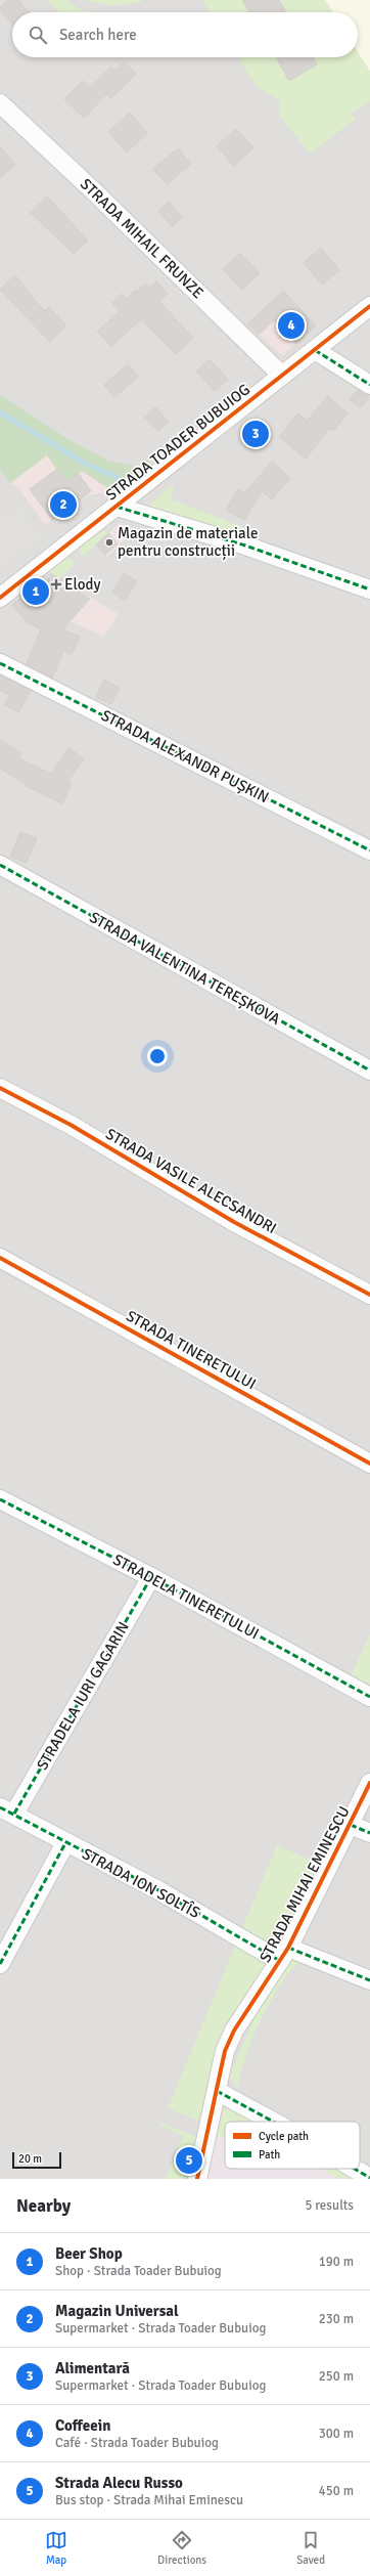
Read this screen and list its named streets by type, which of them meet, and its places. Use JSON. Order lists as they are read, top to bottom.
{
  "streets": {
    "street": [
      "STRADA MIHAIL FRUNZE",
      "STRADA TOADER BUBUIOG",
      "STRADA ALEXANDR PUȘKIN",
      "STRADA VALENTINA TEREȘKOVA",
      "STRADA VASILE ALECSANDRI",
      "STRADA TINERETULUI",
      "STRADELA TINERETULUI",
      "STRADELA IURI GAGARIN",
      "STRADA ION SOLTÎS",
      "STRADA MIHAI EMINESCU"
    ]
  },
  "crossings": [
    ["STRADA MIHAIL FRUNZE", "STRADA TOADER BUBUIOG"],
    ["STRADELA TINERETULUI", "STRADELA IURI GAGARIN"],
    ["STRADELA IURI GAGARIN", "STRADA ION SOLTÎS"],
    ["STRADA ION SOLTÎS", "STRADA MIHAI EMINESCU"]
  ],
  "places": {
    "other": ["Magazin de materiale pentru construcții"],
    "health": ["Elody"]
  },
  "legend": ["Cycle path", "Path"],
  "scale_bar": "20 m",
  "page": {
    "search": "Search here",
    "pins": [
      "4",
      "3",
      "2",
      "1",
      "5"
    ],
    "scale": "20 m",
    "heading": ["Nearby", "5 results"],
    "list": [
      {
        "mark": "1",
        "name": "Beer Shop",
        "note": "Shop · Strada Toader Bubuiog",
        "value": "190 m"
      },
      {
        "mark": "2",
        "name": "Magazin Universal",
        "note": "Supermarket · Strada Toader Bubuiog",
        "value": "230 m"
      },
      {
        "mark": "3",
        "name": "Alimentară",
        "note": "Supermarket · Strada Toader Bubuiog",
        "value": "250 m"
      },
      {
        "mark": "4",
        "name": "Coffeein",
        "note": "Café · Strada Toader Bubuiog",
        "value": "300 m"
      },
      {
        "mark": "5",
        "name": "Strada Alecu Russo",
        "note": "Bus stop · Strada Mihai Eminescu",
        "value": "450 m"
      }
    ],
    "nav": ["Map", "Directions", "Saved"]
  }
}
